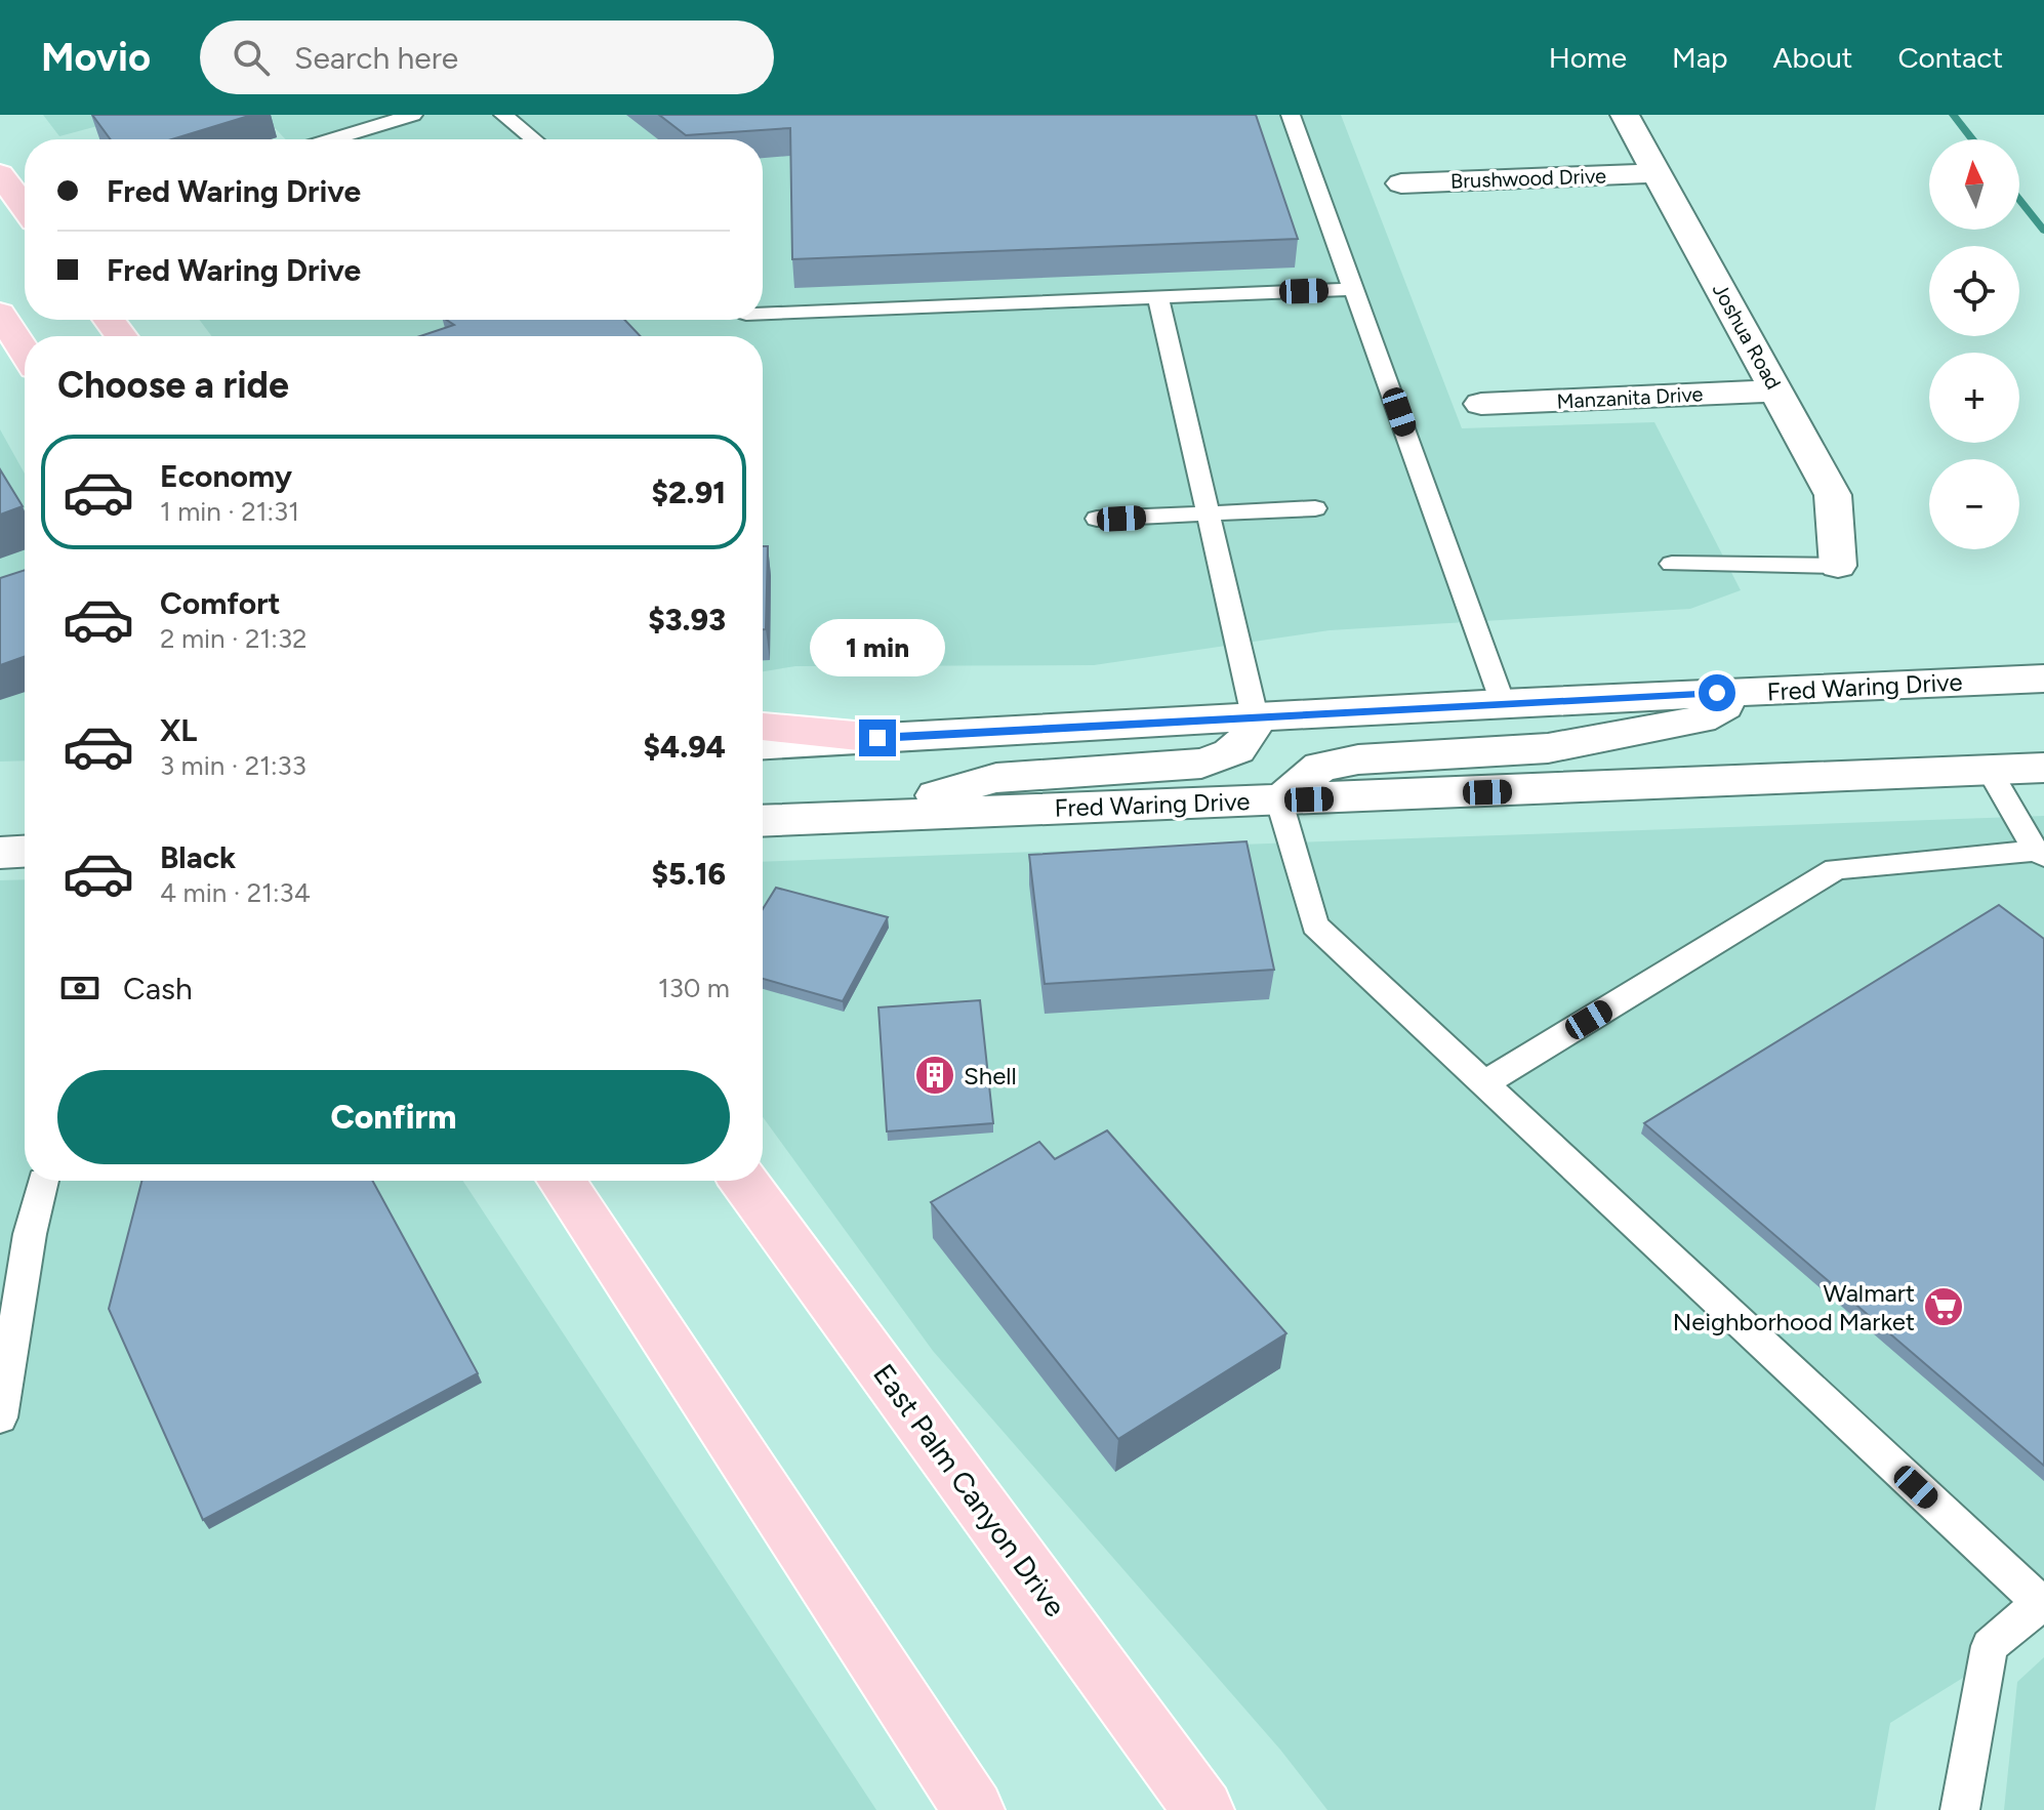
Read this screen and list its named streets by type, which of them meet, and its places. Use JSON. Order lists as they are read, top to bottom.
{
  "streets": {
    "main road": [
      "Brushwood Drive",
      "Joshua Road",
      "Manzanita Drive",
      "Fred Waring Drive",
      "East Palm Canyon Drive"
    ]
  },
  "crossings": [
    ["Brushwood Drive", "Joshua Road"],
    ["Joshua Road", "Manzanita Drive"]
  ],
  "places": {
    "building": ["Shell"],
    "supermarket": ["Walmart Neighborhood Market"]
  },
  "north": "top",
  "page": {
    "header": "Movio",
    "search": "Search here",
    "nav": [
      "Home",
      "Map",
      "About",
      "Contact"
    ],
    "map_buttons": ["+", "−"],
    "banner": ["Fred Waring Drive", "Fred Waring Drive"],
    "heading": "Choose a ride",
    "list": [
      {
        "name": "Economy",
        "note": "1 min · 21:31",
        "value": "$2.91"
      },
      {
        "name": "Comfort",
        "note": "2 min · 21:32",
        "value": "$3.93"
      },
      {
        "name": "XL",
        "note": "3 min · 21:33",
        "value": "$4.94"
      },
      {
        "name": "Black",
        "note": "4 min · 21:34",
        "value": "$5.16"
      }
    ],
    "bubble": "1 min",
    "pay": ["Cash", "130 m"],
    "buttons": "Confirm"
  }
}
